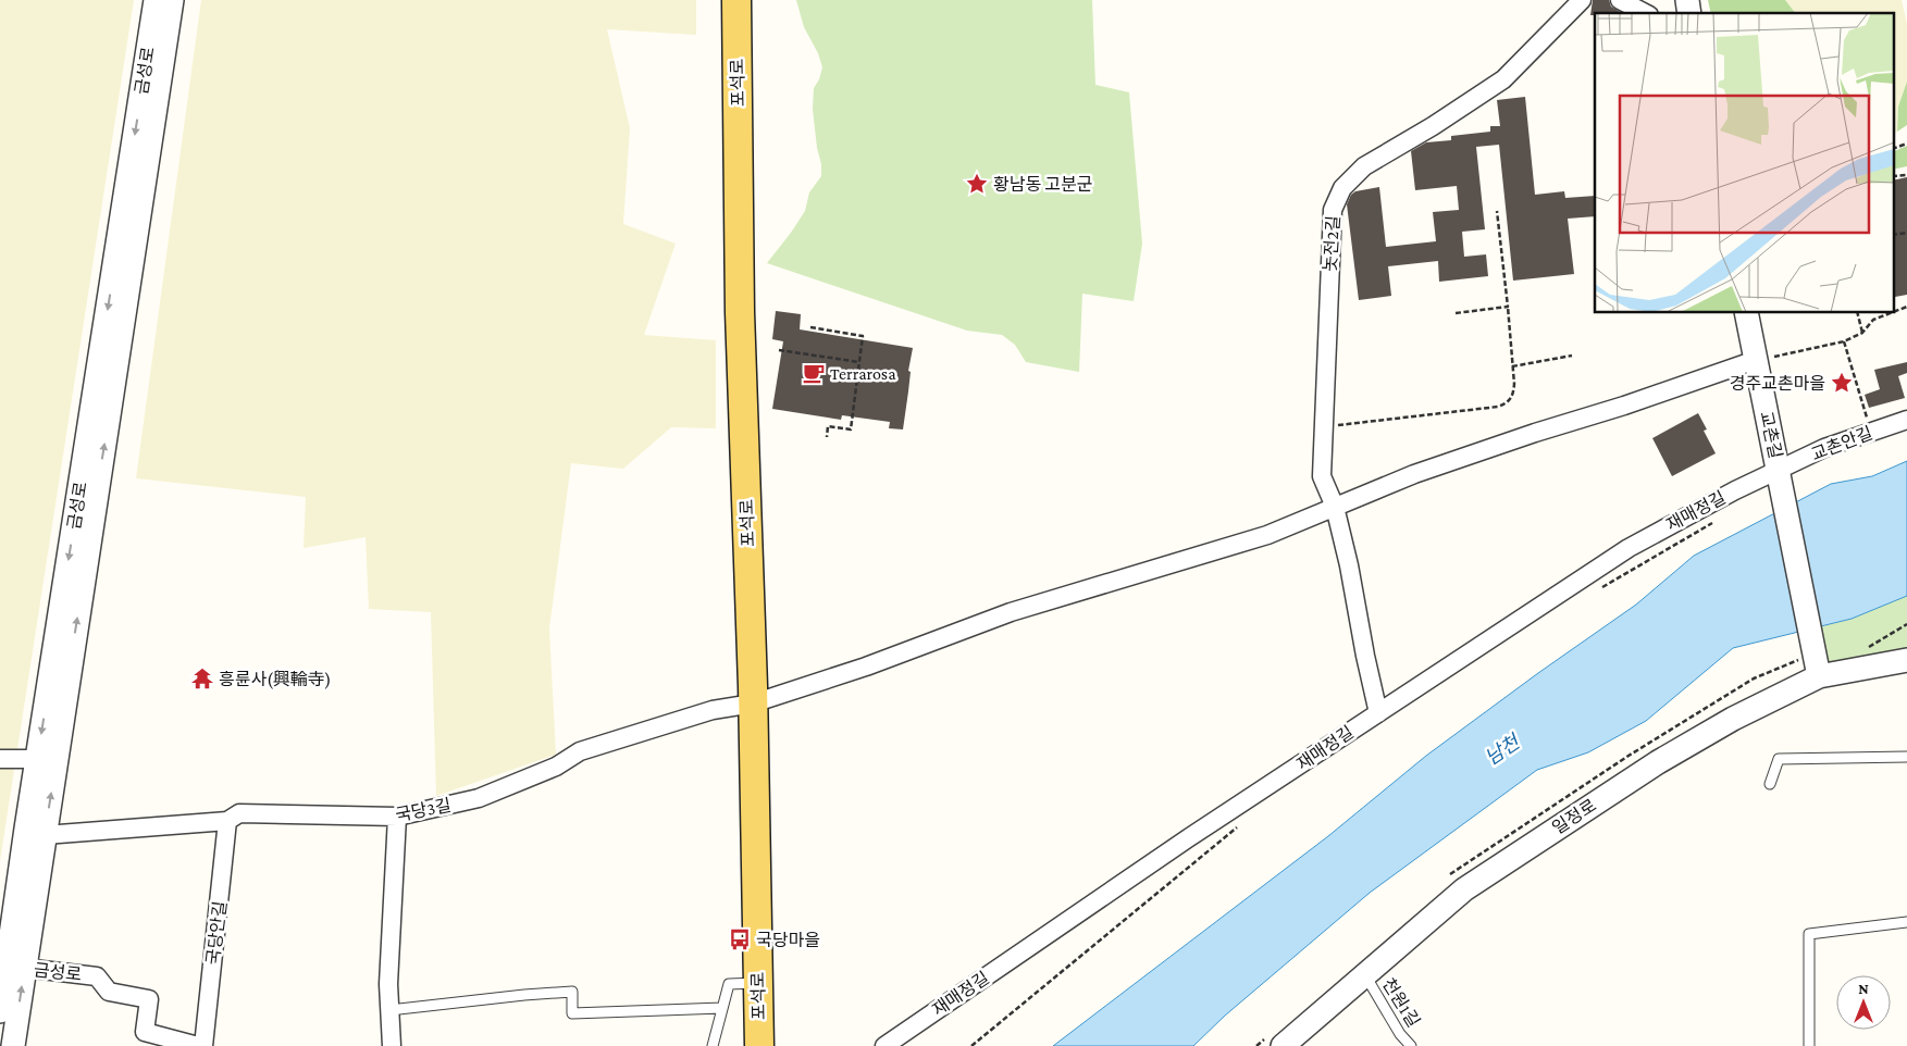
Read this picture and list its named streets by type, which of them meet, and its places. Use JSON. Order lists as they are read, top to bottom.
{
  "streets": {
    "main road": ["포석로"],
    "street": [
      "금성로",
      "놋전2길",
      "교촌길",
      "교촌안길",
      "재매정길",
      "국당3길",
      "일정로",
      "국당안길"
    ],
    "lane": ["천원1길"]
  },
  "crossings": [
    ["금성로", "국당3길"],
    ["포석로", "국당3길"],
    ["놋전2길", "재매정길"],
    ["놋전2길", "국당3길"],
    ["교촌길", "교촌안길"],
    ["교촌길", "재매정길"],
    ["교촌길", "국당3길"],
    ["교촌길", "일정로"],
    ["교촌안길", "재매정길"],
    ["국당3길", "국당안길"],
    ["일정로", "천원1길"]
  ],
  "water": ["남천"],
  "places": {
    "place": ["황남동 고분군", "경주교촌마을"],
    "cafe": ["Terrarosa"],
    "temple": ["흥륜사(興輪寺)"],
    "bus stop": ["국당마을"]
  },
  "north": "top"
}
